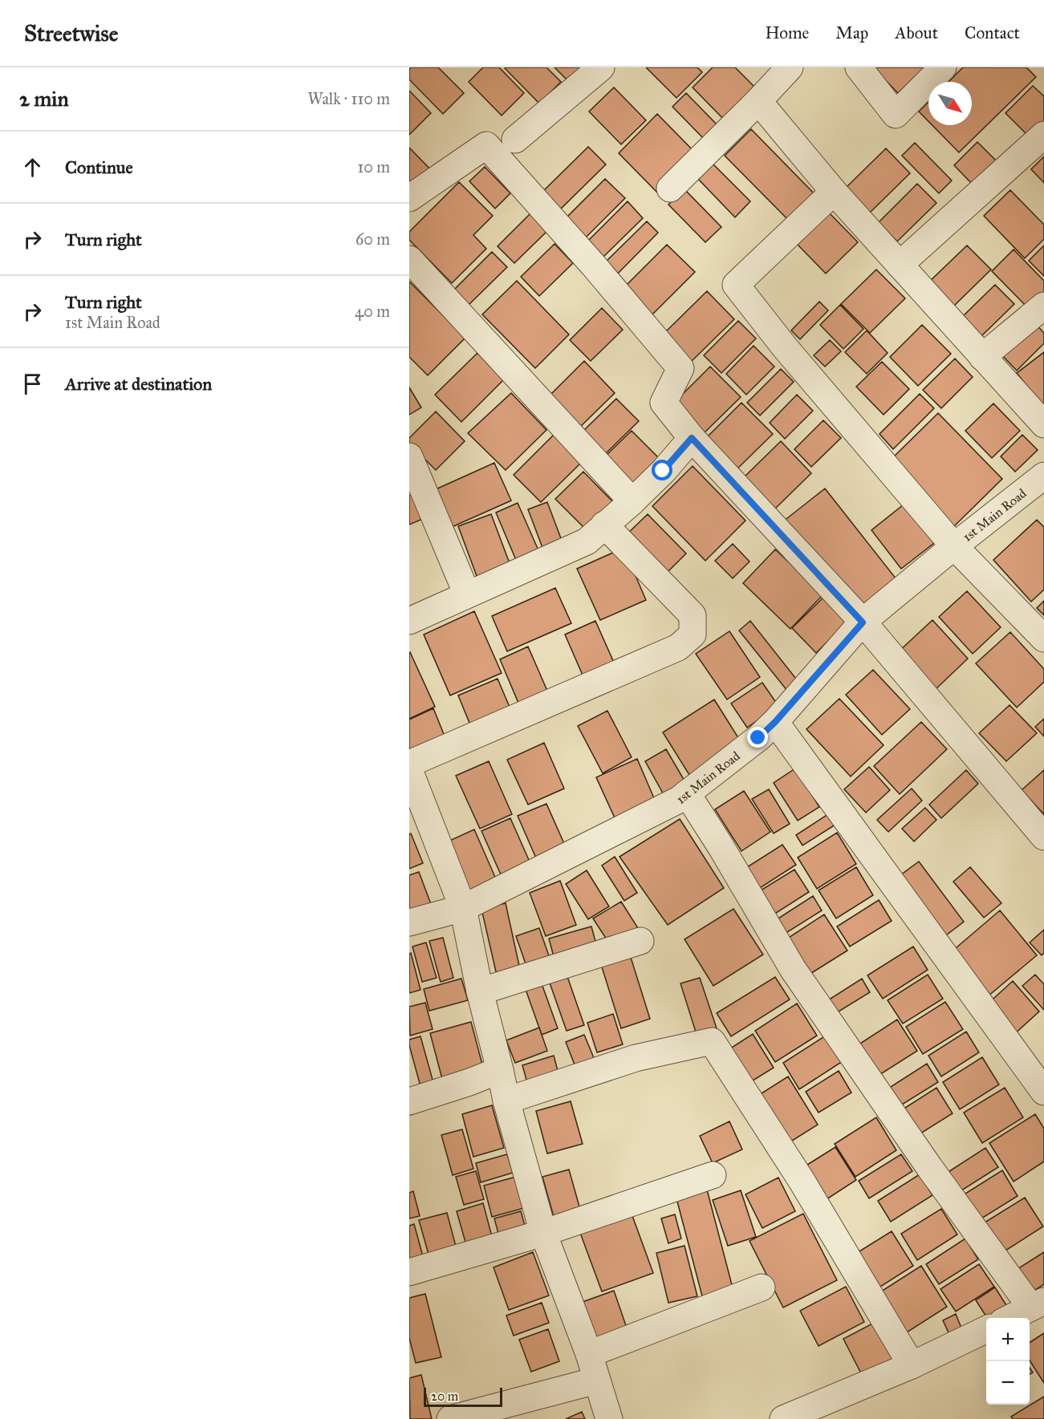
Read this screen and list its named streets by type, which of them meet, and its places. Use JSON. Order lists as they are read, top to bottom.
{
  "streets": {
    "street": ["1st Main Road"]
  },
  "scale_bar": "20 m",
  "north": "bottom right",
  "page": {
    "header": "Streetwise",
    "nav": [
      "Home",
      "Map",
      "About",
      "Contact"
    ],
    "heading": ["2 min", "Walk · 110 m"],
    "list": [
      ["Continue", "10 m"],
      ["Turn right", "60 m"],
      ["Turn right", "1st Main Road", "40 m"],
      "Arrive at destination"
    ],
    "map_buttons": ["+", "−"],
    "scale": "20 m"
  }
}
